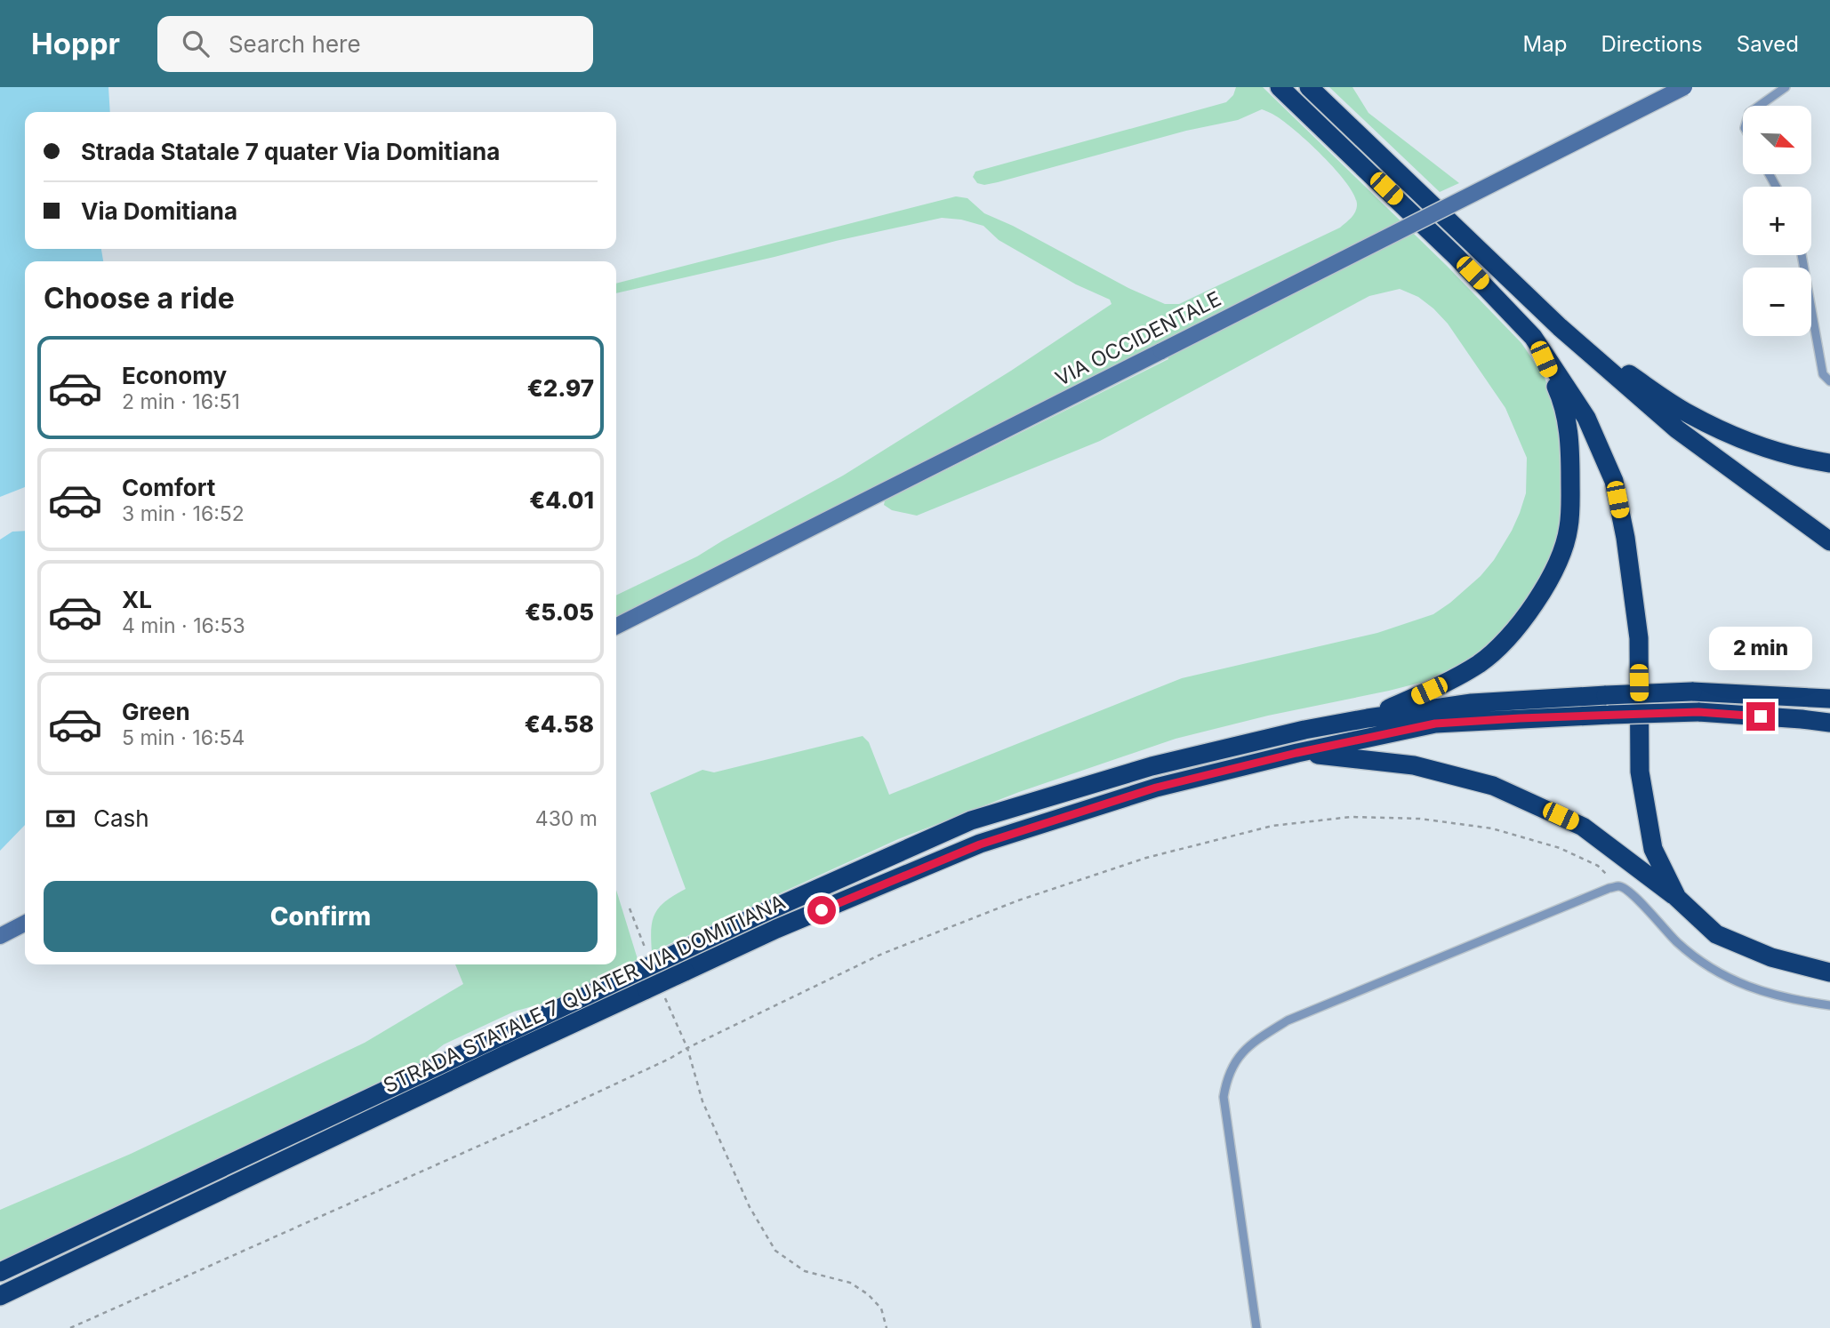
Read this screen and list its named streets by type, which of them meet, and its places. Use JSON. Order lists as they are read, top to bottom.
{
  "streets": {
    "highway": ["STRADA STATALE 7 QUATER VIA DOMITIANA"],
    "street": ["VIA OCCIDENTALE"]
  },
  "north": "bottom right",
  "page": {
    "header": "Hoppr",
    "search": "Search here",
    "nav": ["Map", "Directions", "Saved"],
    "map_buttons": ["+", "−"],
    "banner": ["Strada Statale 7 quater Via Domitiana", "Via Domitiana"],
    "heading": "Choose a ride",
    "list": [
      {
        "name": "Economy",
        "note": "2 min · 16:51",
        "value": "€2.97"
      },
      {
        "name": "Comfort",
        "note": "3 min · 16:52",
        "value": "€4.01"
      },
      {
        "name": "XL",
        "note": "4 min · 16:53",
        "value": "€5.05"
      },
      {
        "name": "Green",
        "note": "5 min · 16:54",
        "value": "€4.58"
      }
    ],
    "bubble": "2 min",
    "pay": ["Cash", "430 m"],
    "buttons": "Confirm"
  }
}
